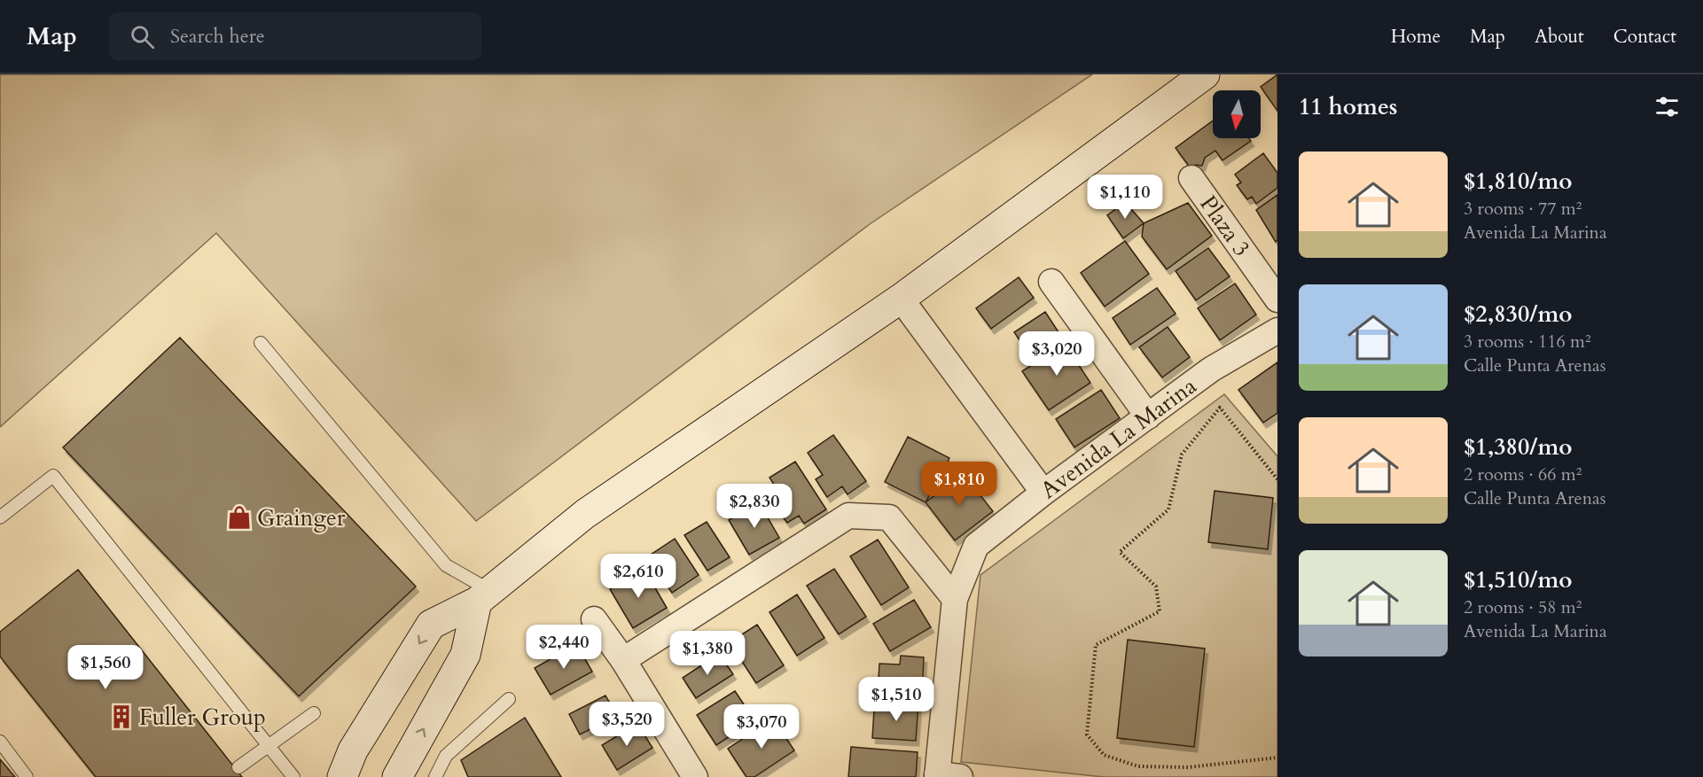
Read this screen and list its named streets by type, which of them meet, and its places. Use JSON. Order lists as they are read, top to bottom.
{
  "streets": {
    "street": ["Plaza 3", "Avenida La Marina"]
  },
  "places": {
    "shop": ["Grainger"],
    "building": ["Fuller Group"]
  },
  "north": "bottom",
  "page": {
    "header": "Map",
    "search": "Search here",
    "nav": [
      "Home",
      "Map",
      "About",
      "Contact"
    ],
    "heading": "11 homes",
    "list": [
      {
        "name": "$1,810/mo",
        "note": "3 rooms · 77 m² · Avenida La Marina"
      },
      {
        "name": "$2,830/mo",
        "note": "3 rooms · 116 m² · Calle Punta Arenas"
      },
      {
        "name": "$1,380/mo",
        "note": "2 rooms · 66 m² · Calle Punta Arenas"
      },
      {
        "name": "$1,510/mo",
        "note": "2 rooms · 58 m² · Avenida La Marina"
      }
    ],
    "price": [
      "$1,110",
      "$3,020",
      "$1,810",
      "$2,830",
      "$2,610",
      "$2,440",
      "$1,380",
      "$1,560",
      "$1,510",
      "$3,520",
      "$3,070"
    ]
  }
}
